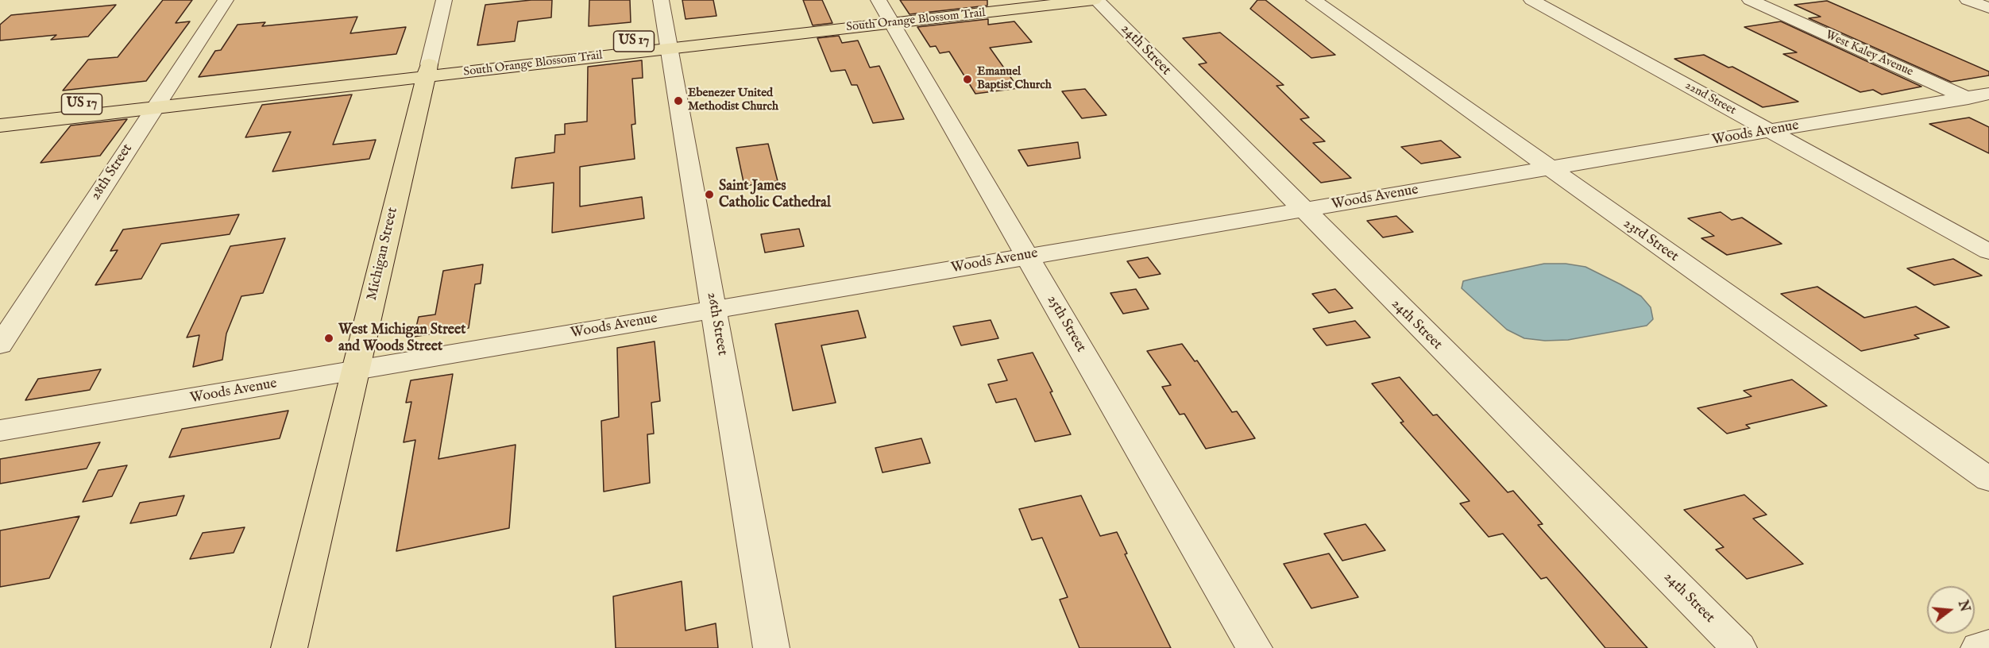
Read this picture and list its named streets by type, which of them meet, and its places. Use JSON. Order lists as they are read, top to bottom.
{
  "streets": {
    "main road": ["South Orange Blossom Trail", "US 17", "Michigan Street"],
    "street": [
      "24th Street",
      "West Kaley Avenue",
      "22nd Street",
      "Woods Avenue",
      "28th Street",
      "23rd Street",
      "26th Street",
      "25th Street"
    ]
  },
  "crossings": [
    ["South Orange Blossom Trail", "24th Street"],
    ["South Orange Blossom Trail", "28th Street"],
    ["South Orange Blossom Trail", "Michigan Street"],
    ["South Orange Blossom Trail", "26th Street"],
    ["South Orange Blossom Trail", "25th Street"],
    ["24th Street", "Woods Avenue"],
    ["West Kaley Avenue", "Woods Avenue"],
    ["22nd Street", "Woods Avenue"],
    ["Woods Avenue", "23rd Street"],
    ["Woods Avenue", "Michigan Street"],
    ["Woods Avenue", "26th Street"],
    ["Woods Avenue", "25th Street"]
  ],
  "places": [
    "Emanuel Baptist Church",
    "Ebenezer United Methodist Church",
    "Saint James Catholic Cathedral",
    "West Michigan Street and Woods Street"
  ],
  "north": "right"
}
